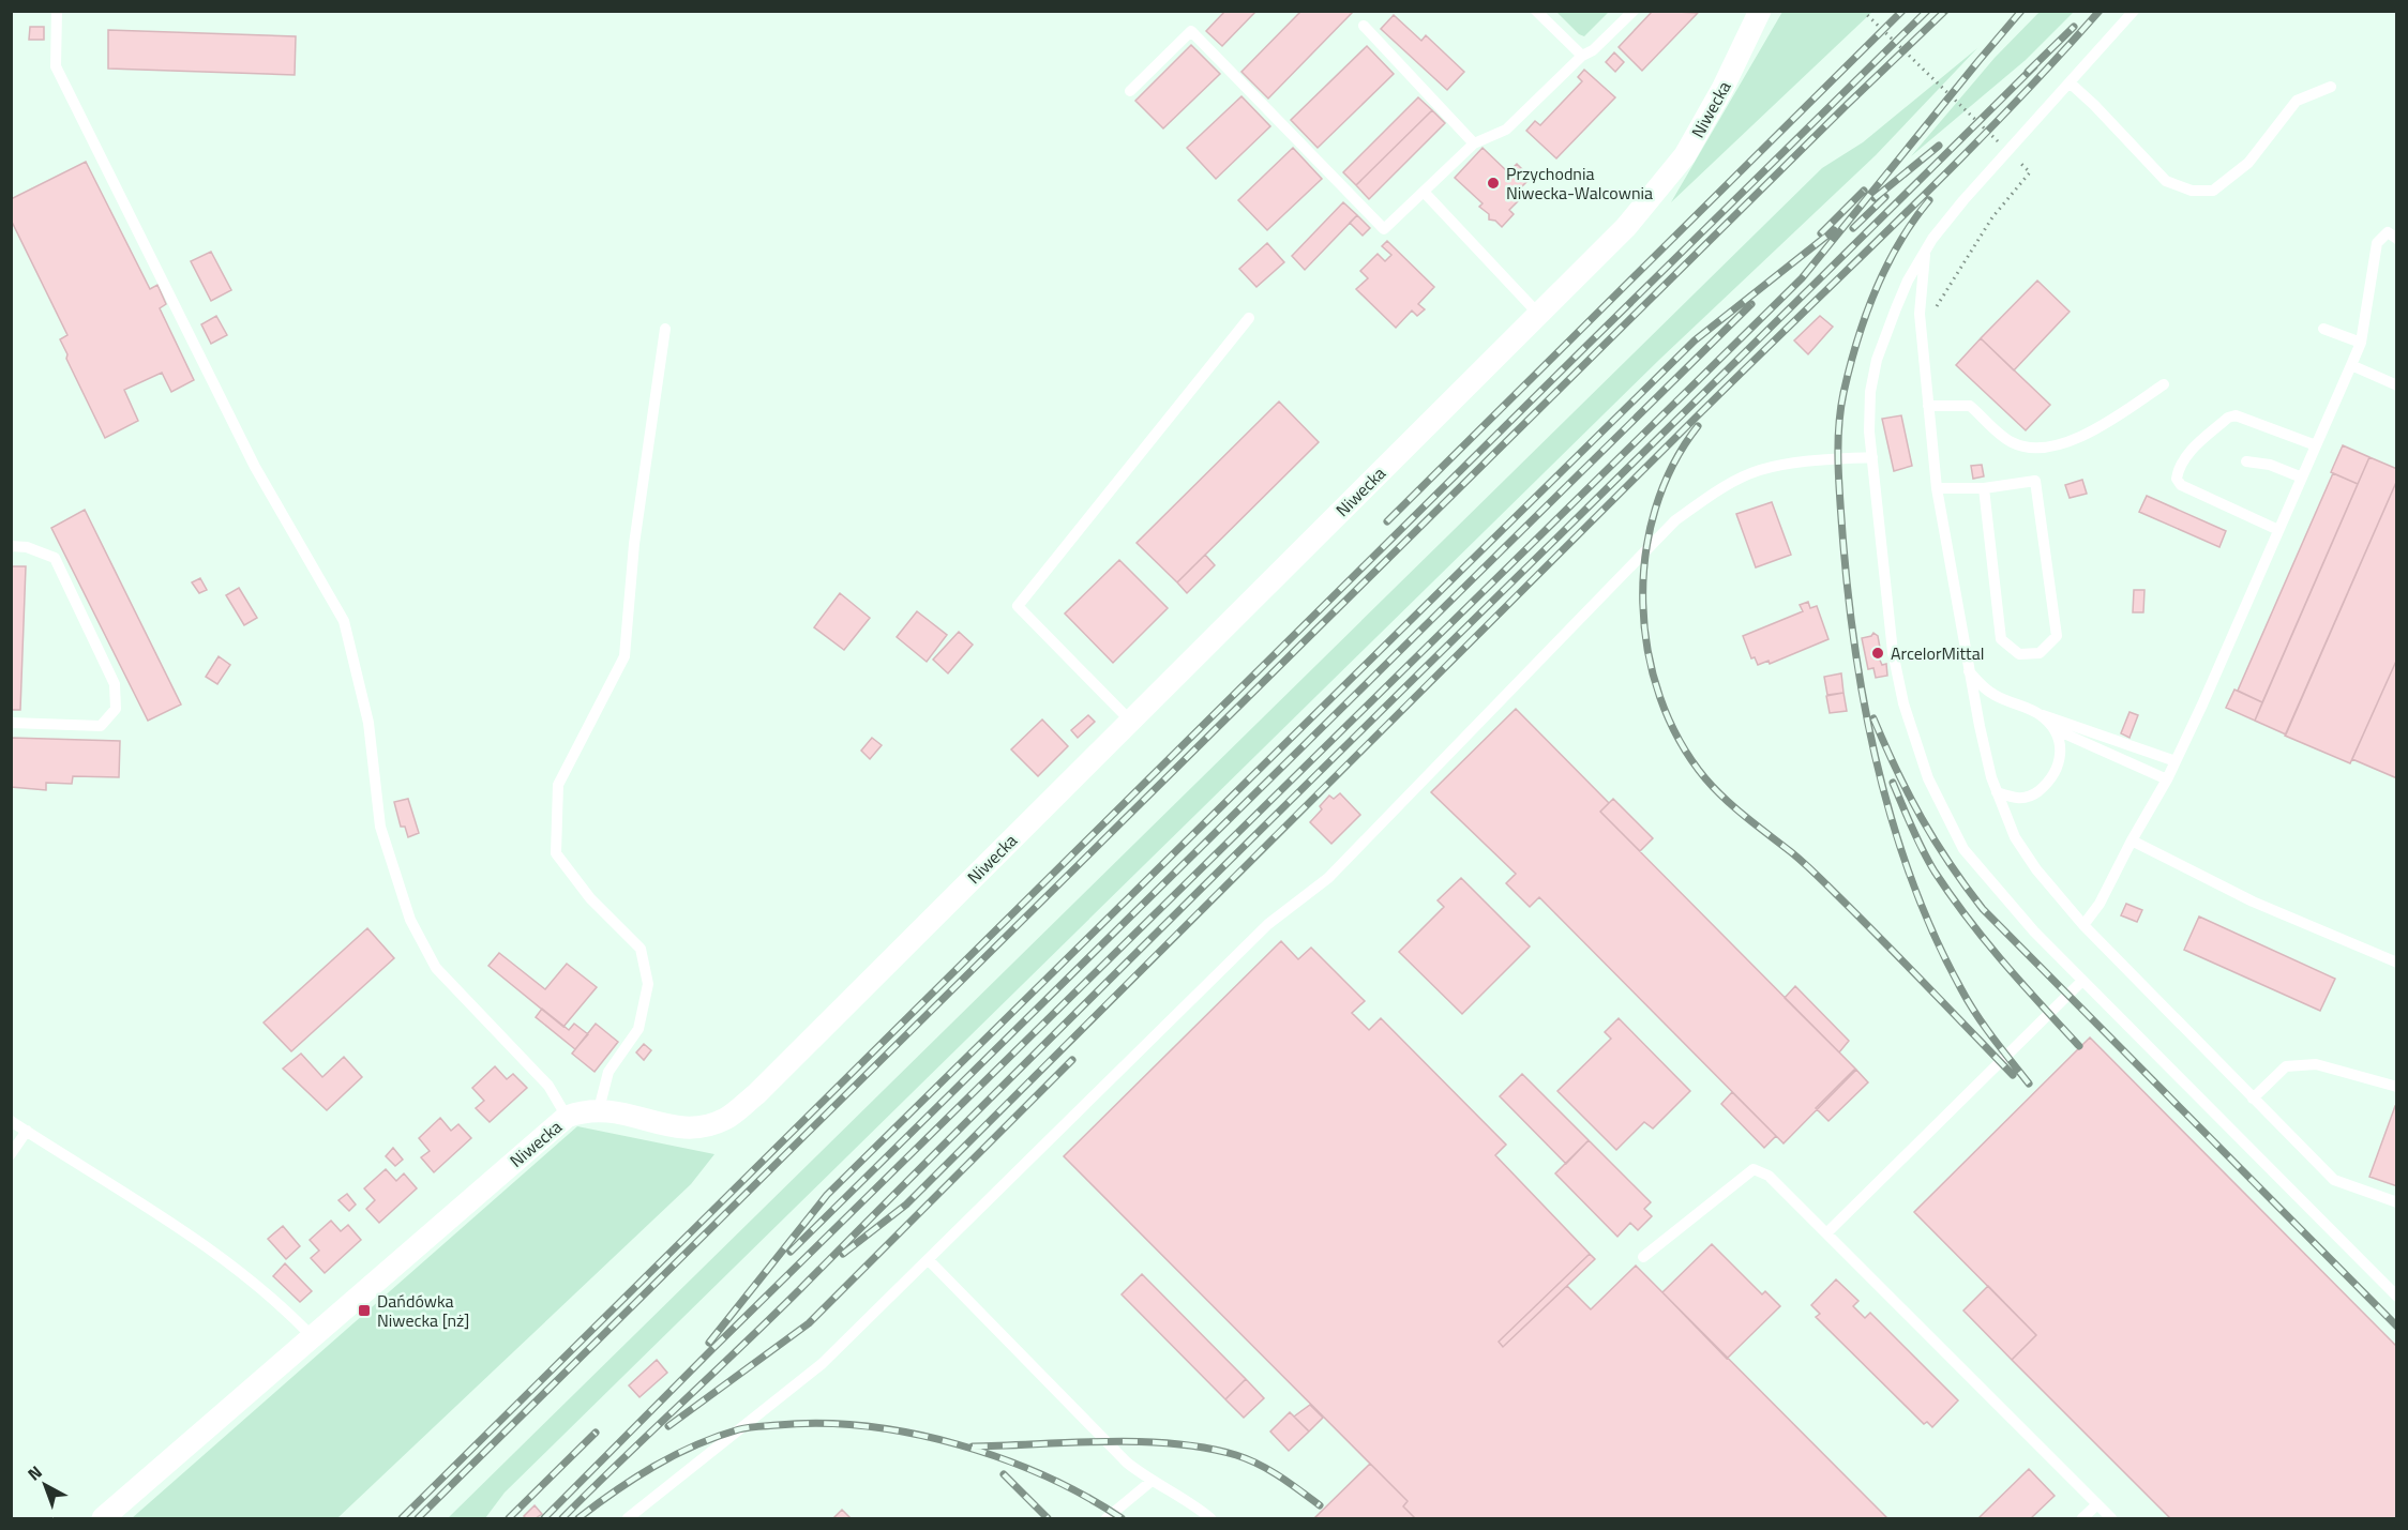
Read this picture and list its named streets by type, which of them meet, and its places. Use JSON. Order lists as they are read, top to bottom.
{
  "streets": {
    "street": ["Niwecka"]
  },
  "places": {
    "other": ["Przychodnia Niwecka-Walcownia", "ArcelorMittal"],
    "transit": ["Dańdówka Niwecka [nż]"]
  },
  "north": "top left"
}
